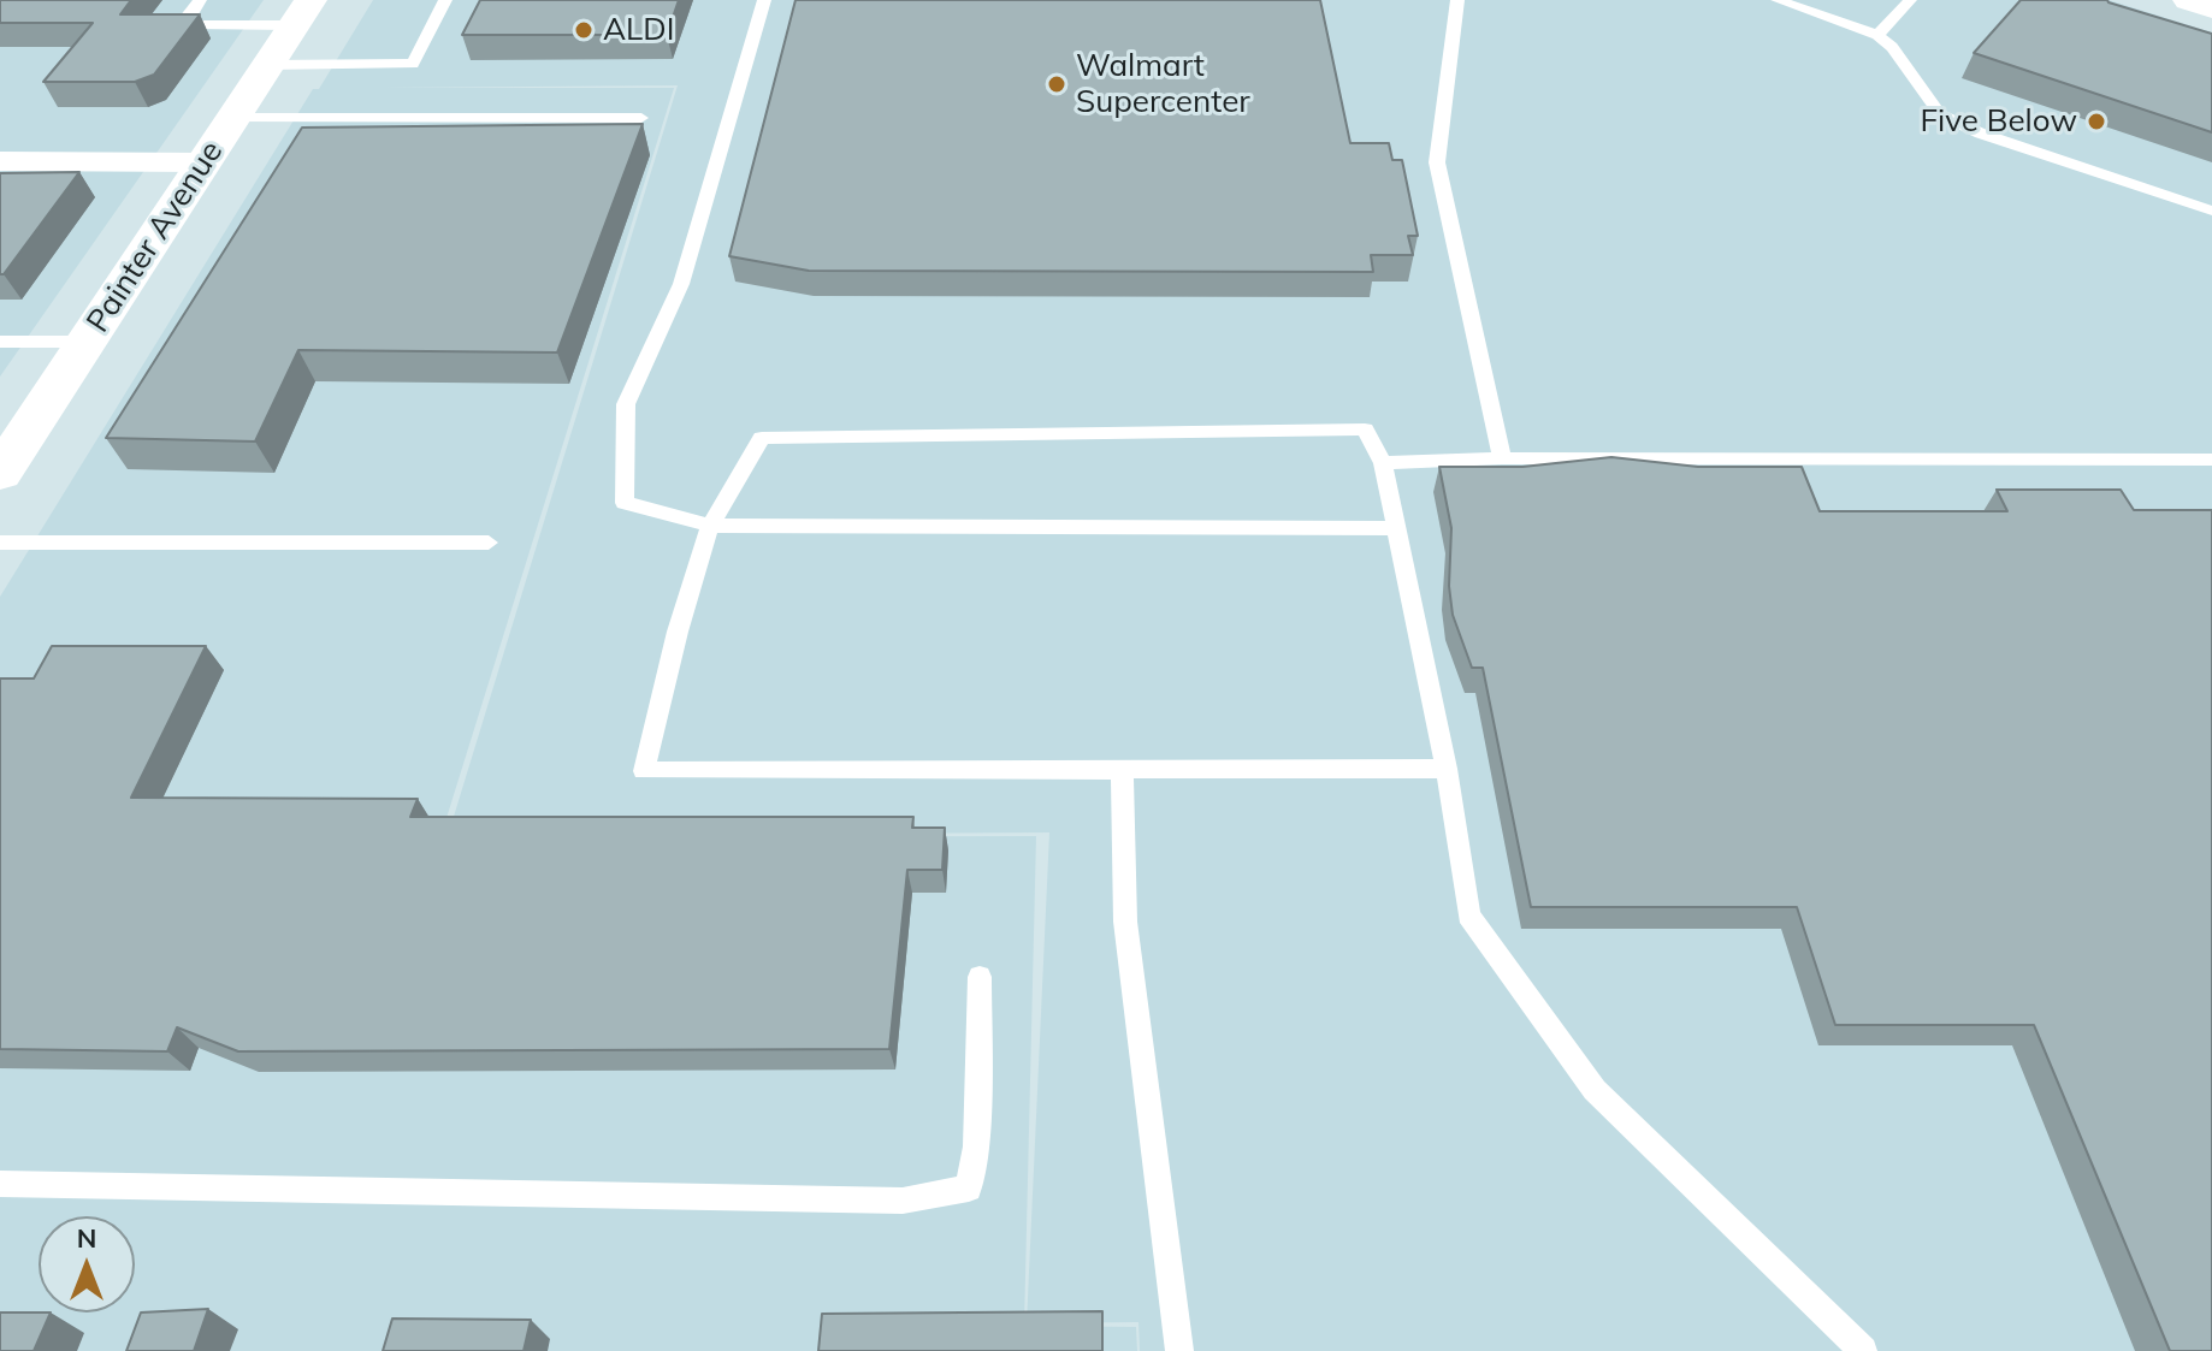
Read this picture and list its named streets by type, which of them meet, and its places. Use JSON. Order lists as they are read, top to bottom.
{
  "streets": {
    "street": ["Painter Avenue"]
  },
  "places": ["ALDI", "Walmart Supercenter", "Five Below"],
  "north": "top"
}
